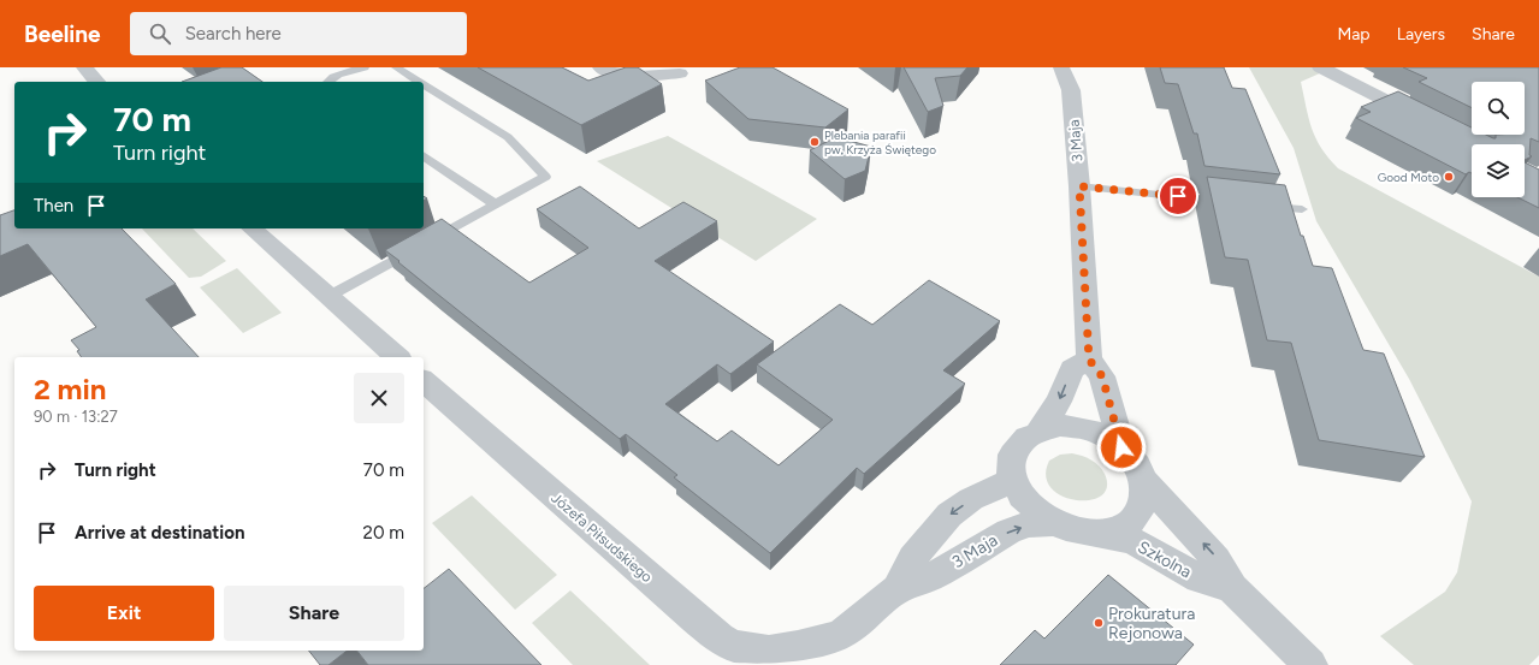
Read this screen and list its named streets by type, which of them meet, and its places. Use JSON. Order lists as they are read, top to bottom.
{
  "streets": {
    "street": ["3 Maja", "Józefa Piłsudskiego", "Szkolna"]
  },
  "crossings": [
    ["3 Maja", "Józefa Piłsudskiego"],
    ["3 Maja", "Szkolna"]
  ],
  "places": ["Plebania parafii pw. Krzyża Świętego", "Good Moto", "Prokuratura Rejonowa"],
  "page": {
    "header": "Beeline",
    "search": "Search here",
    "nav": ["Map", "Layers", "Share"],
    "turn": ["70 m", "Turn right"],
    "then": "Then",
    "heading": ["2 min", "90 m · 13:27"],
    "list": [
      {
        "name": "Turn right",
        "value": "70 m"
      },
      {
        "name": "Arrive at destination",
        "value": "20 m"
      }
    ],
    "buttons": ["Exit", "Share"]
  }
}
